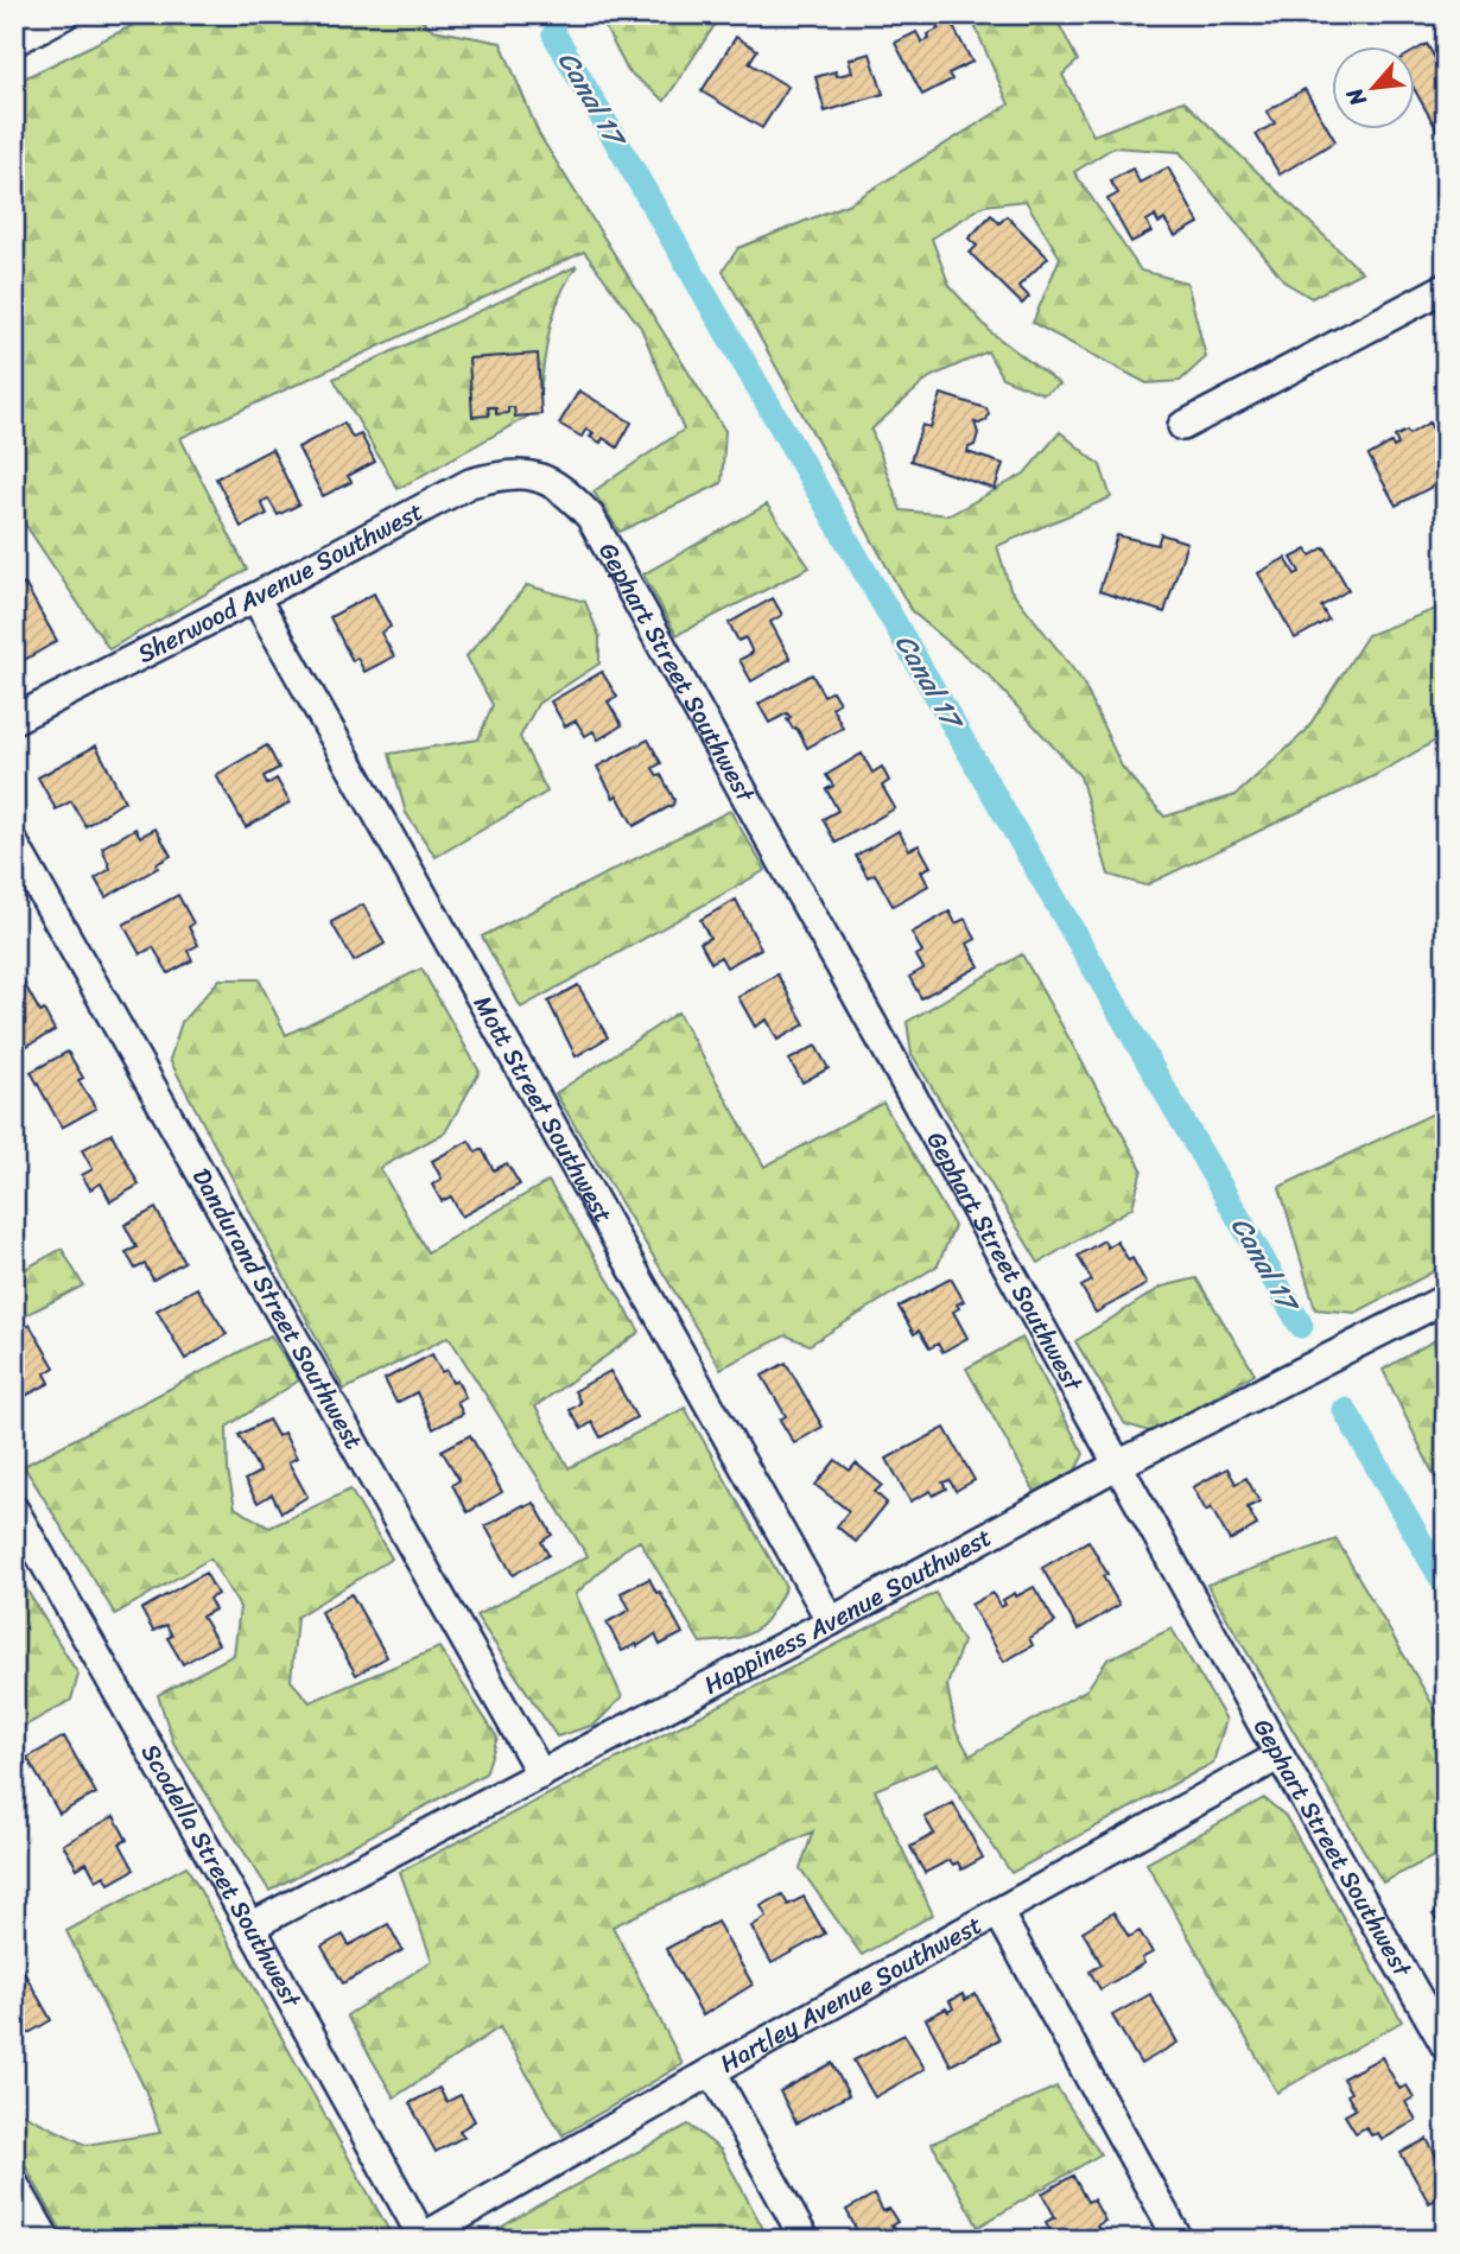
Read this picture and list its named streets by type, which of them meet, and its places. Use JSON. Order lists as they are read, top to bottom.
{
  "streets": {
    "street": [
      "Sherwood Avenue Southwest",
      "Gephart Street Southwest",
      "Mott Street Southwest",
      "Dandurand Street Southwest",
      "Happiness Avenue Southwest",
      "Scodella Street Southwest",
      "Hartley Avenue Southwest"
    ]
  },
  "crossings": [
    ["Sherwood Avenue Southwest", "Gephart Street Southwest"],
    ["Sherwood Avenue Southwest", "Mott Street Southwest"],
    ["Gephart Street Southwest", "Happiness Avenue Southwest"],
    ["Gephart Street Southwest", "Hartley Avenue Southwest"],
    ["Mott Street Southwest", "Happiness Avenue Southwest"],
    ["Dandurand Street Southwest", "Happiness Avenue Southwest"],
    ["Happiness Avenue Southwest", "Scodella Street Southwest"],
    ["Scodella Street Southwest", "Hartley Avenue Southwest"]
  ],
  "water": ["Canal 17"],
  "north": "bottom left"
}
